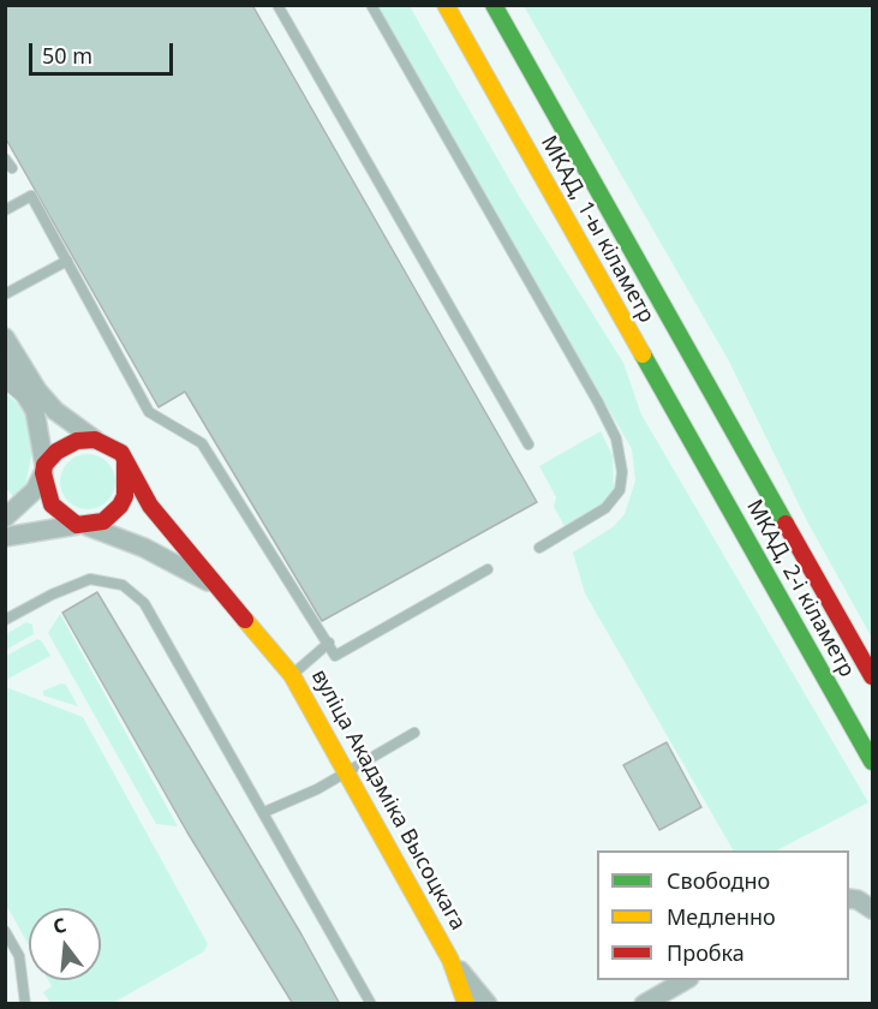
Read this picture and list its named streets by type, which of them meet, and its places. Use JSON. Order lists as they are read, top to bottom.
{
  "streets": {
    "main road": ["МКАД, 1-ы кіламетр", "МКАД, 2-і кіламетр", "вуліца Акадэміка Высоцкага"]
  },
  "crossings": [
    ["МКАД, 1-ы кіламетр", "МКАД, 2-і кіламетр"]
  ],
  "legend": ["Свободно", "Медленно", "Пробка"],
  "scale_bar": "50 m",
  "north": "top"
}
